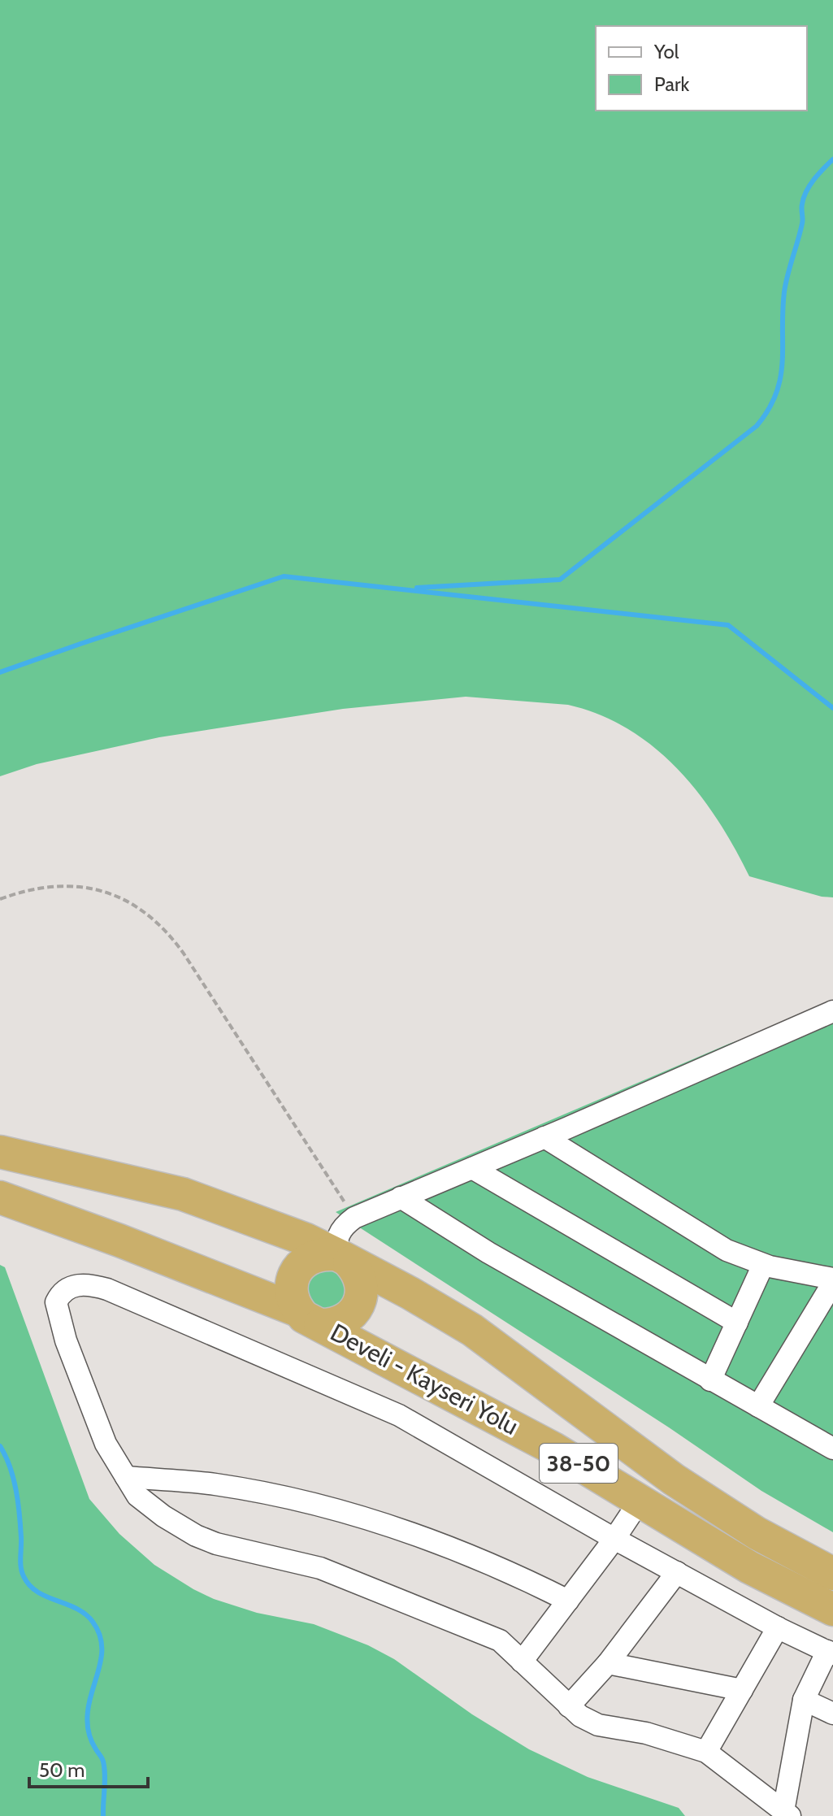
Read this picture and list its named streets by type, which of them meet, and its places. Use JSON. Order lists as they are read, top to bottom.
{
  "streets": {
    "highway": ["Develi - Kayseri Yolu", "38-50"]
  },
  "crossings": [
    ["Develi - Kayseri Yolu", "38-50"]
  ],
  "legend": ["Yol", "Park"],
  "scale_bar": "50 m"
}
